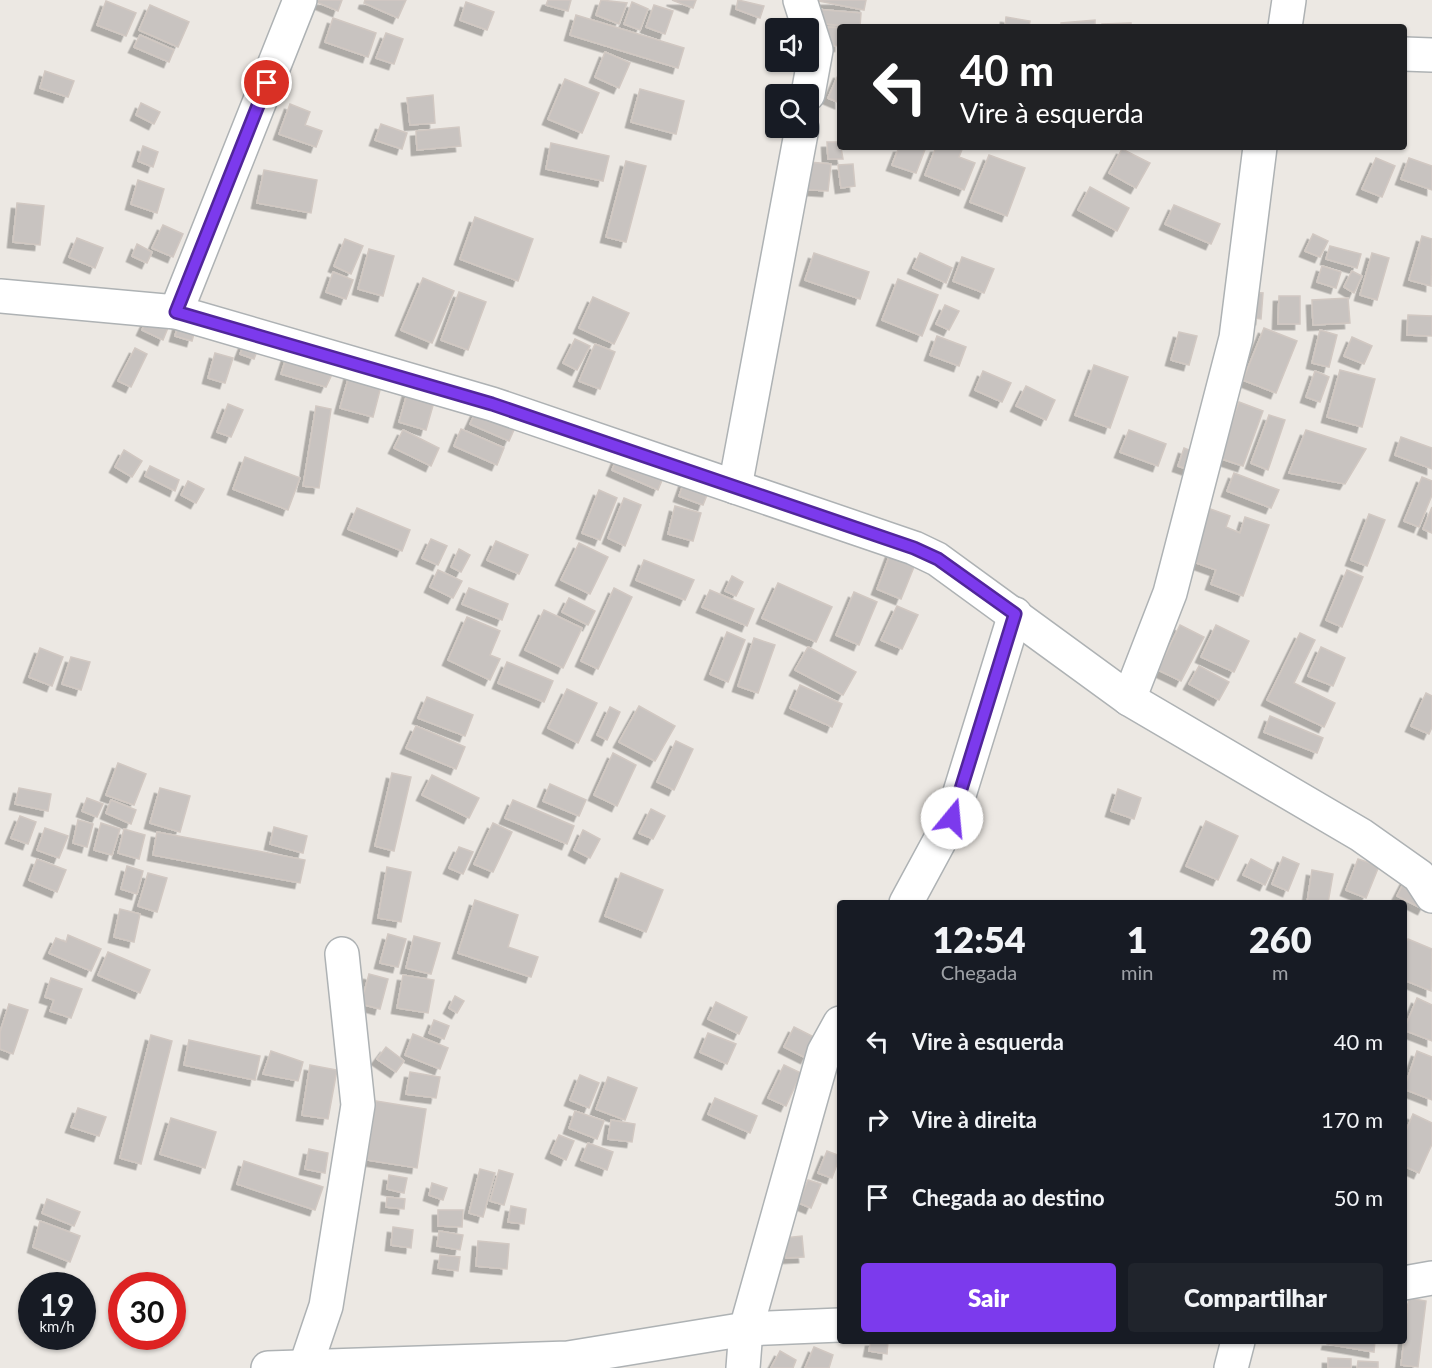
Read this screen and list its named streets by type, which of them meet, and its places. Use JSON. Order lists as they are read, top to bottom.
{
  "page": {
    "turn": ["40 m", "Vire à esquerda"],
    "eta": [
      "12:54",
      "Chegada",
      "1",
      "min",
      "260",
      "m"
    ],
    "list": [
      {
        "name": "Vire à esquerda",
        "value": "40 m"
      },
      {
        "name": "Vire à direita",
        "value": "170 m"
      },
      {
        "name": "Chegada ao destino",
        "value": "50 m"
      }
    ],
    "buttons": ["Sair", "Compartilhar"],
    "speed": "19 km/h",
    "limit": "30"
  }
}
